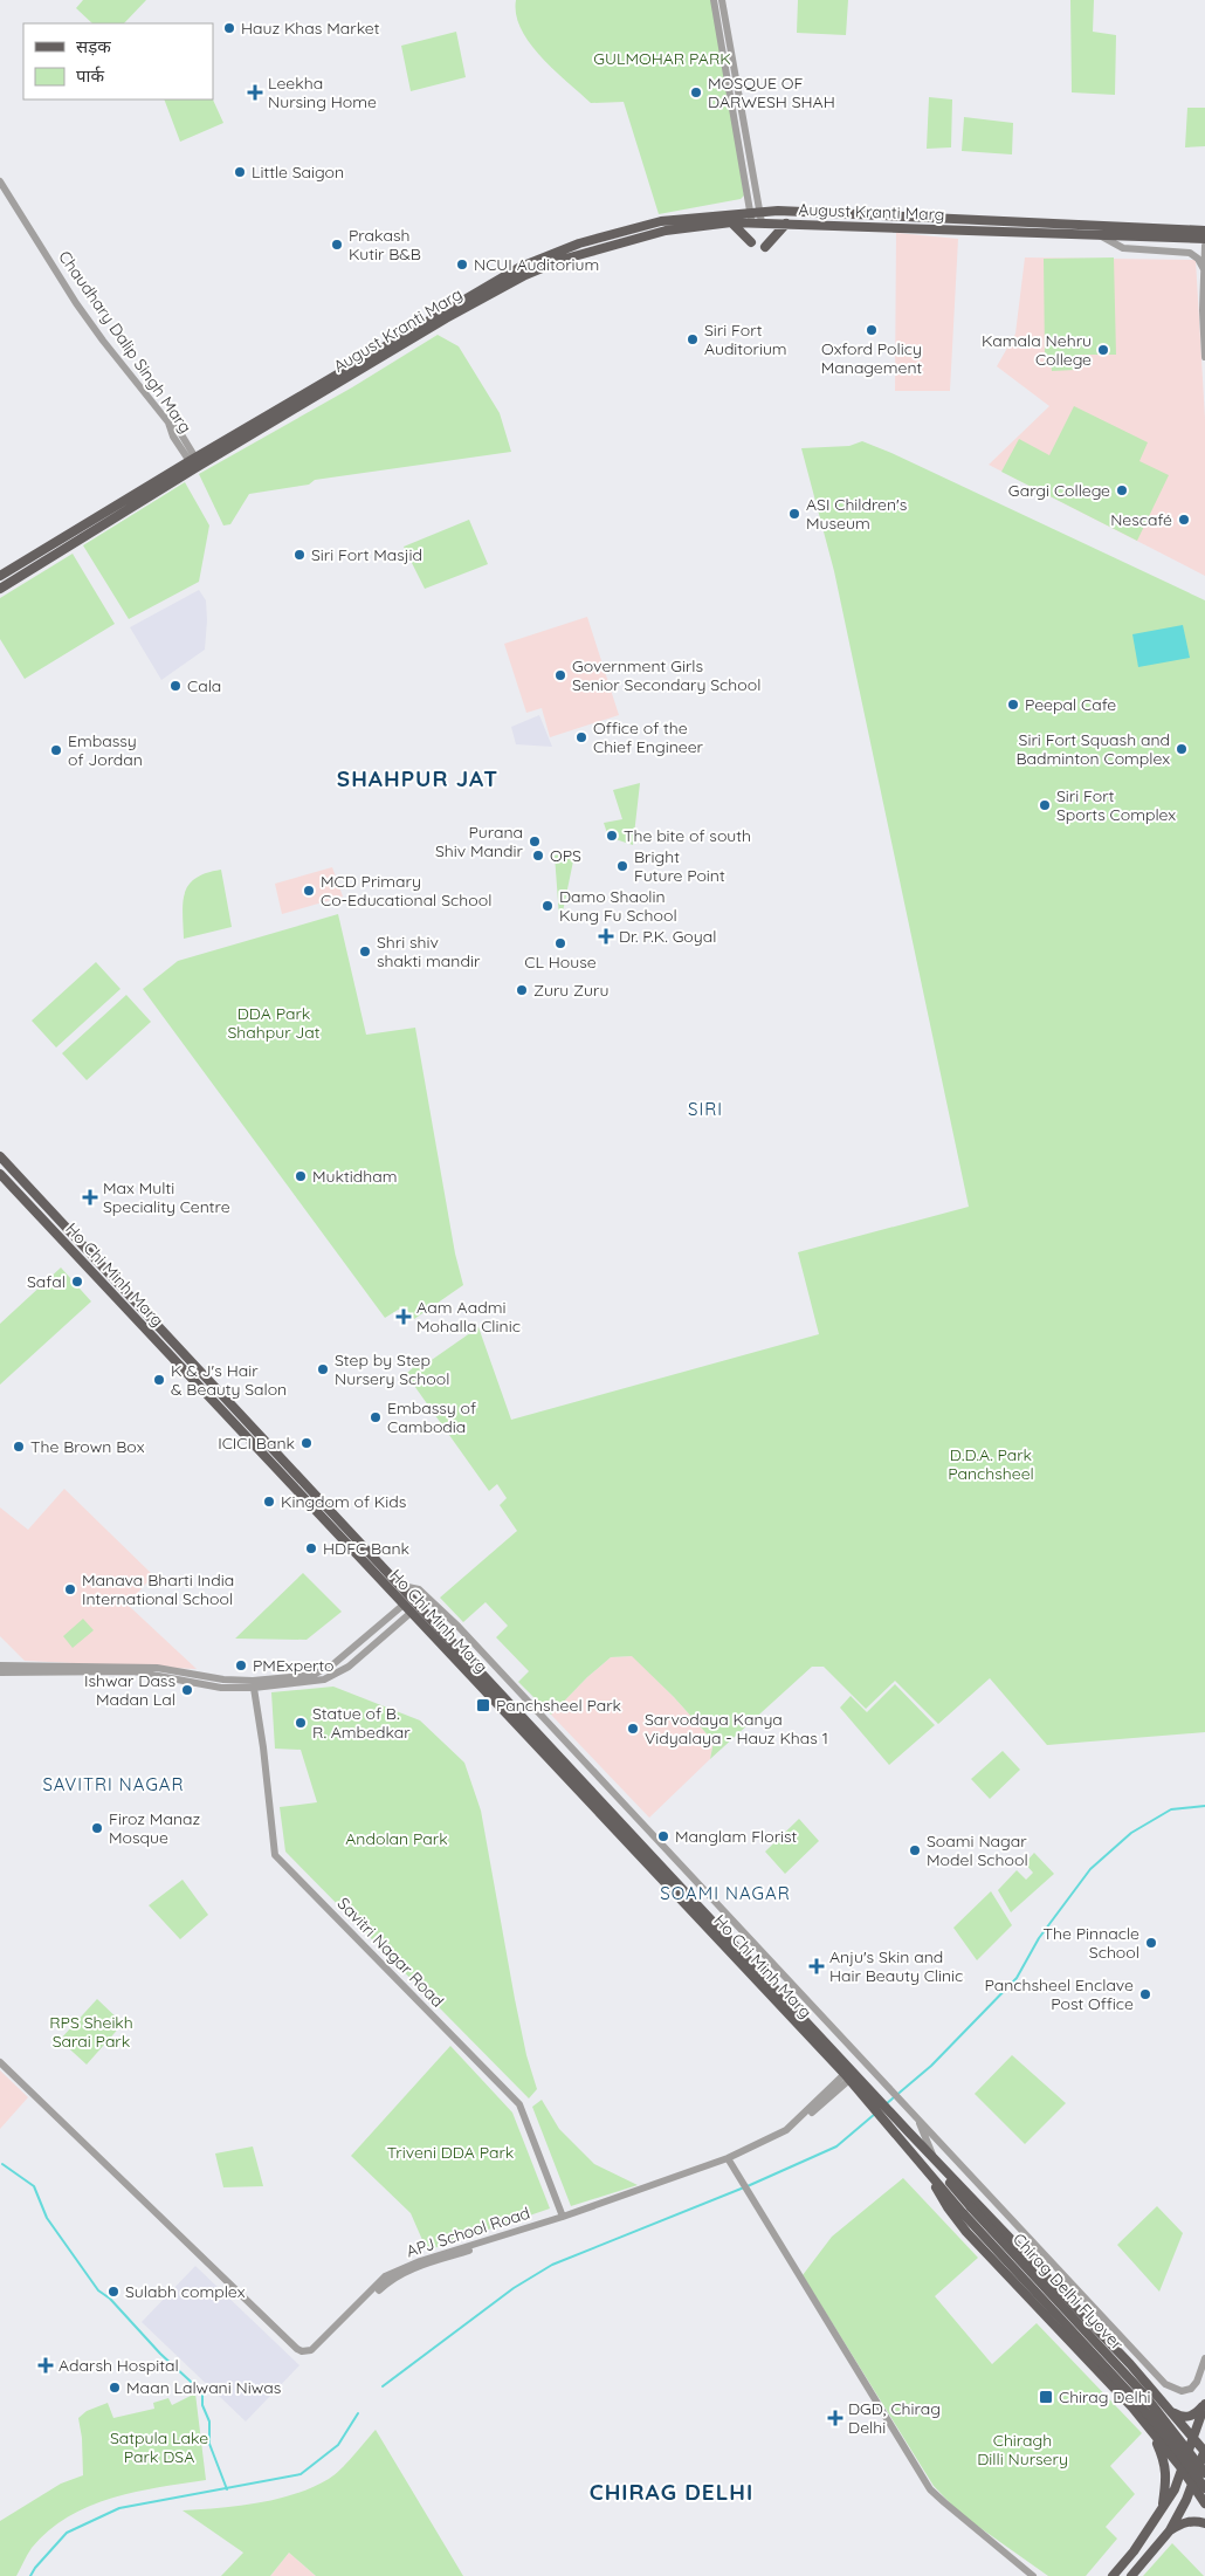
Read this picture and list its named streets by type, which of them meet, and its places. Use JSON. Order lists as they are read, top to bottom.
{
  "streets": {
    "main road": ["August Kranti Marg", "Ho Chi Minh Marg", "Chirag Delhi Flyover"],
    "street": ["Chaudhary Dalip Singh Marg", "Savitri Nagar Road", "APJ School Road"]
  },
  "crossings": [
    ["August Kranti Marg", "Chaudhary Dalip Singh Marg"],
    ["Ho Chi Minh Marg", "Chirag Delhi Flyover"],
    ["Savitri Nagar Road", "APJ School Road"]
  ],
  "districts": [
    "SHAHPUR JAT",
    "SIRI",
    "SAVITRI NAGAR",
    "SOAMI NAGAR",
    "CHIRAG DELHI"
  ],
  "parks": [
    "GULMOHAR PARK",
    "DDA Park Shahpur Jat",
    "D.D.A. Park Panchsheel",
    "Andolan Park",
    "RPS Sheikh Sarai Park",
    "Triveni DDA Park",
    "Satpula Lake Park DSA",
    "Chiragh Dilli Nursery"
  ],
  "places": {
    "other": [
      "Hauz Khas Market",
      "MOSQUE OF DARWESH SHAH",
      "Little Saigon",
      "Prakash Kutir B&B",
      "NCUI Auditorium",
      "Oxford Policy Management",
      "Siri Fort Auditorium",
      "Kamala Nehru College",
      "Gargi College",
      "ASI Children's Museum",
      "Nescafé",
      "Siri Fort Masjid",
      "Government Girls Senior Secondary School",
      "Cala",
      "Peepal Cafe",
      "Office of the Chief Engineer",
      "Siri Fort Squash and Badminton Complex",
      "Embassy of Jordan",
      "Siri Fort Sports Complex",
      "The bite of south",
      "Purana Shiv Mandir",
      "OPS",
      "Bright Future Point",
      "MCD Primary Co-Educational School",
      "Damo Shaolin Kung Fu School",
      "CL House",
      "Shri shiv shakti mandir",
      "Zuru Zuru",
      "Muktidham",
      "Safal",
      "Step by Step Nursery School",
      "K & J's Hair & Beauty Salon",
      "Embassy of Cambodia",
      "ICICI Bank",
      "The Brown Box",
      "Kingdom of Kids",
      "HDFC Bank",
      "Manava Bharti India International School",
      "PMExperto",
      "Ishwar Dass Madan Lal",
      "Statue of B. R. Ambedkar",
      "Sarvodaya Kanya Vidyalaya - Hauz Khas 1",
      "Firoz Manaz Mosque",
      "Manglam Florist",
      "Soami Nagar Model School",
      "The Pinnacle School",
      "Panchsheel Enclave Post Office",
      "Sulabh complex",
      "Maan Lalwani Niwas"
    ],
    "health": [
      "Leekha Nursing Home",
      "Dr. P.K. Goyal",
      "Max Multi Speciality Centre",
      "Aam Aadmi Mohalla Clinic",
      "Anju's Skin and Hair Beauty Clinic",
      "Adarsh Hospital",
      "DGD, Chirag Delhi"
    ],
    "transit": ["Panchsheel Park", "Chirag Delhi"]
  },
  "legend": ["सड़क", "पार्क"]
}
